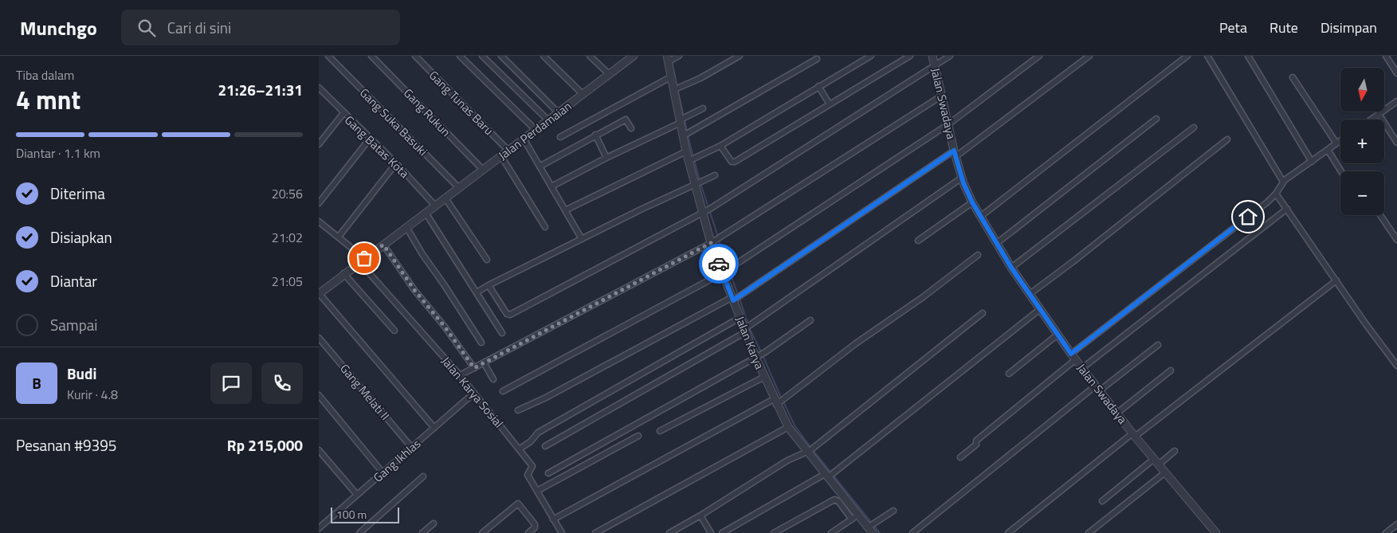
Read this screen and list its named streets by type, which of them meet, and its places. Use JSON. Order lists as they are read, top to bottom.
{
  "streets": {
    "street": [
      "Gang Tunas Baru",
      "Jalan Swadaya",
      "Gang Rukun",
      "Gang Suka Basuki",
      "Jalan Perdamaian",
      "Gang Batas Kota",
      "Jalan Karya",
      "Gang Melati II",
      "Jalan Karya Sosial",
      "Gang Ikhlas"
    ]
  },
  "crossings": [
    ["Gang Tunas Baru", "Jalan Perdamaian"],
    ["Gang Rukun", "Jalan Perdamaian"],
    ["Gang Suka Basuki", "Jalan Perdamaian"],
    ["Jalan Perdamaian", "Gang Batas Kota"],
    ["Jalan Perdamaian", "Jalan Karya Sosial"],
    ["Gang Melati II", "Gang Ikhlas"],
    ["Jalan Karya Sosial", "Gang Ikhlas"]
  ],
  "scale_bar": "100 m",
  "north": "bottom",
  "page": {
    "header": "Munchgo",
    "search": "Cari di sini",
    "nav": ["Peta", "Rute", "Disimpan"],
    "heading": ["4 mnt", "Tiba dalam", "21:26–21:31"],
    "panel": [
      "Budi",
      "Kurir · 4.8",
      "Pesanan #9395",
      "Rp 215,000"
    ],
    "map_buttons": ["+", "−"],
    "bar": "Diantar · 1.1 km",
    "list": [
      ["Diterima", "20:56"],
      ["Disiapkan", "21:02"],
      ["Diantar", "21:05"],
      "Sampai"
    ],
    "round": "B",
    "scale": "100 m"
  }
}
